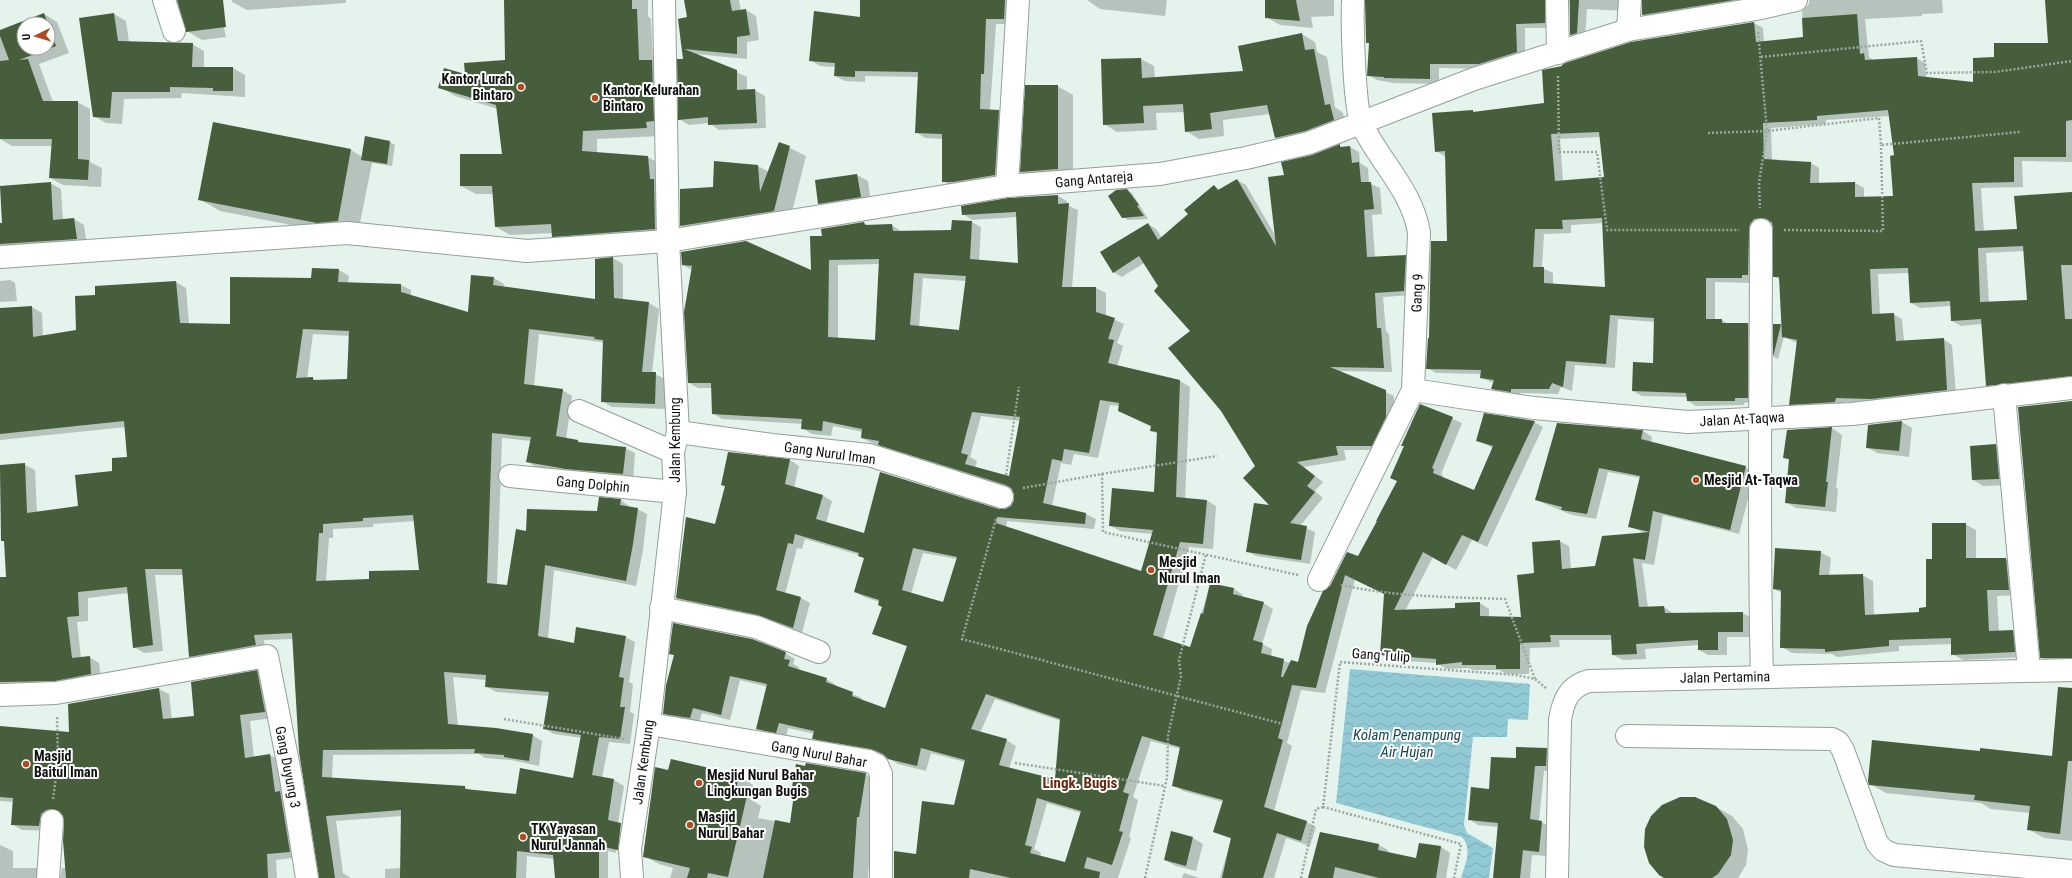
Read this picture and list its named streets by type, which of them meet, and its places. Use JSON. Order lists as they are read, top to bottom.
{
  "streets": {
    "street": [
      "Gang Antareja",
      "Gang 9",
      "Jalan At-Taqwa",
      "Jalan Kembung",
      "Gang Nurul Iman",
      "Gang Dolphin",
      "Jalan Pertamina",
      "Gang Nurul Bahar",
      "Gang Duyung 3"
    ],
    "path": ["Gang Tulip"]
  },
  "crossings": [
    ["Gang Antareja", "Gang 9"],
    ["Gang Antareja", "Jalan Kembung"],
    ["Gang 9", "Jalan At-Taqwa"],
    ["Jalan Kembung", "Gang Nurul Iman"],
    ["Jalan Kembung", "Gang Dolphin"],
    ["Jalan Kembung", "Gang Nurul Bahar"]
  ],
  "districts": ["Lingk. Bugis"],
  "water": ["Kolam Penampung Air Hujan"],
  "places": [
    "Kantor Lurah Bintaro",
    "Kantor Kelurahan Bintaro",
    "Mesjid At-Taqwa",
    "Mesjid Nurul Iman",
    "Masjid Baitul Iman",
    "Mesjid Nurul Bahar Lingkungan Bugis",
    "Masjid Nurul Bahar",
    "TK Yayasan Nurul Jannah"
  ],
  "north": "left"
}
